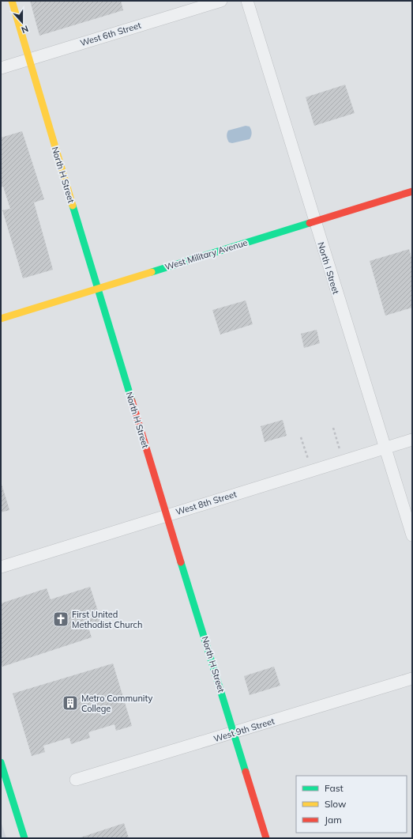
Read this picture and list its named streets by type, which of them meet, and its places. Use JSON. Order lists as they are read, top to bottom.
{
  "streets": {
    "street": [
      "West 6th Street",
      "North H Street",
      "West Military Avenue",
      "North I Street",
      "West 8th Street",
      "West 9th Street"
    ]
  },
  "crossings": [
    ["West 6th Street", "North H Street"],
    ["North H Street", "West Military Avenue"],
    ["North H Street", "West 8th Street"],
    ["North H Street", "West 9th Street"],
    ["West Military Avenue", "North I Street"],
    ["North I Street", "West 8th Street"]
  ],
  "places": {
    "church": ["First United Methodist Church"],
    "building": ["Metro Community College"]
  },
  "legend": ["Fast", "Slow", "Jam"],
  "north": "bottom"
}
